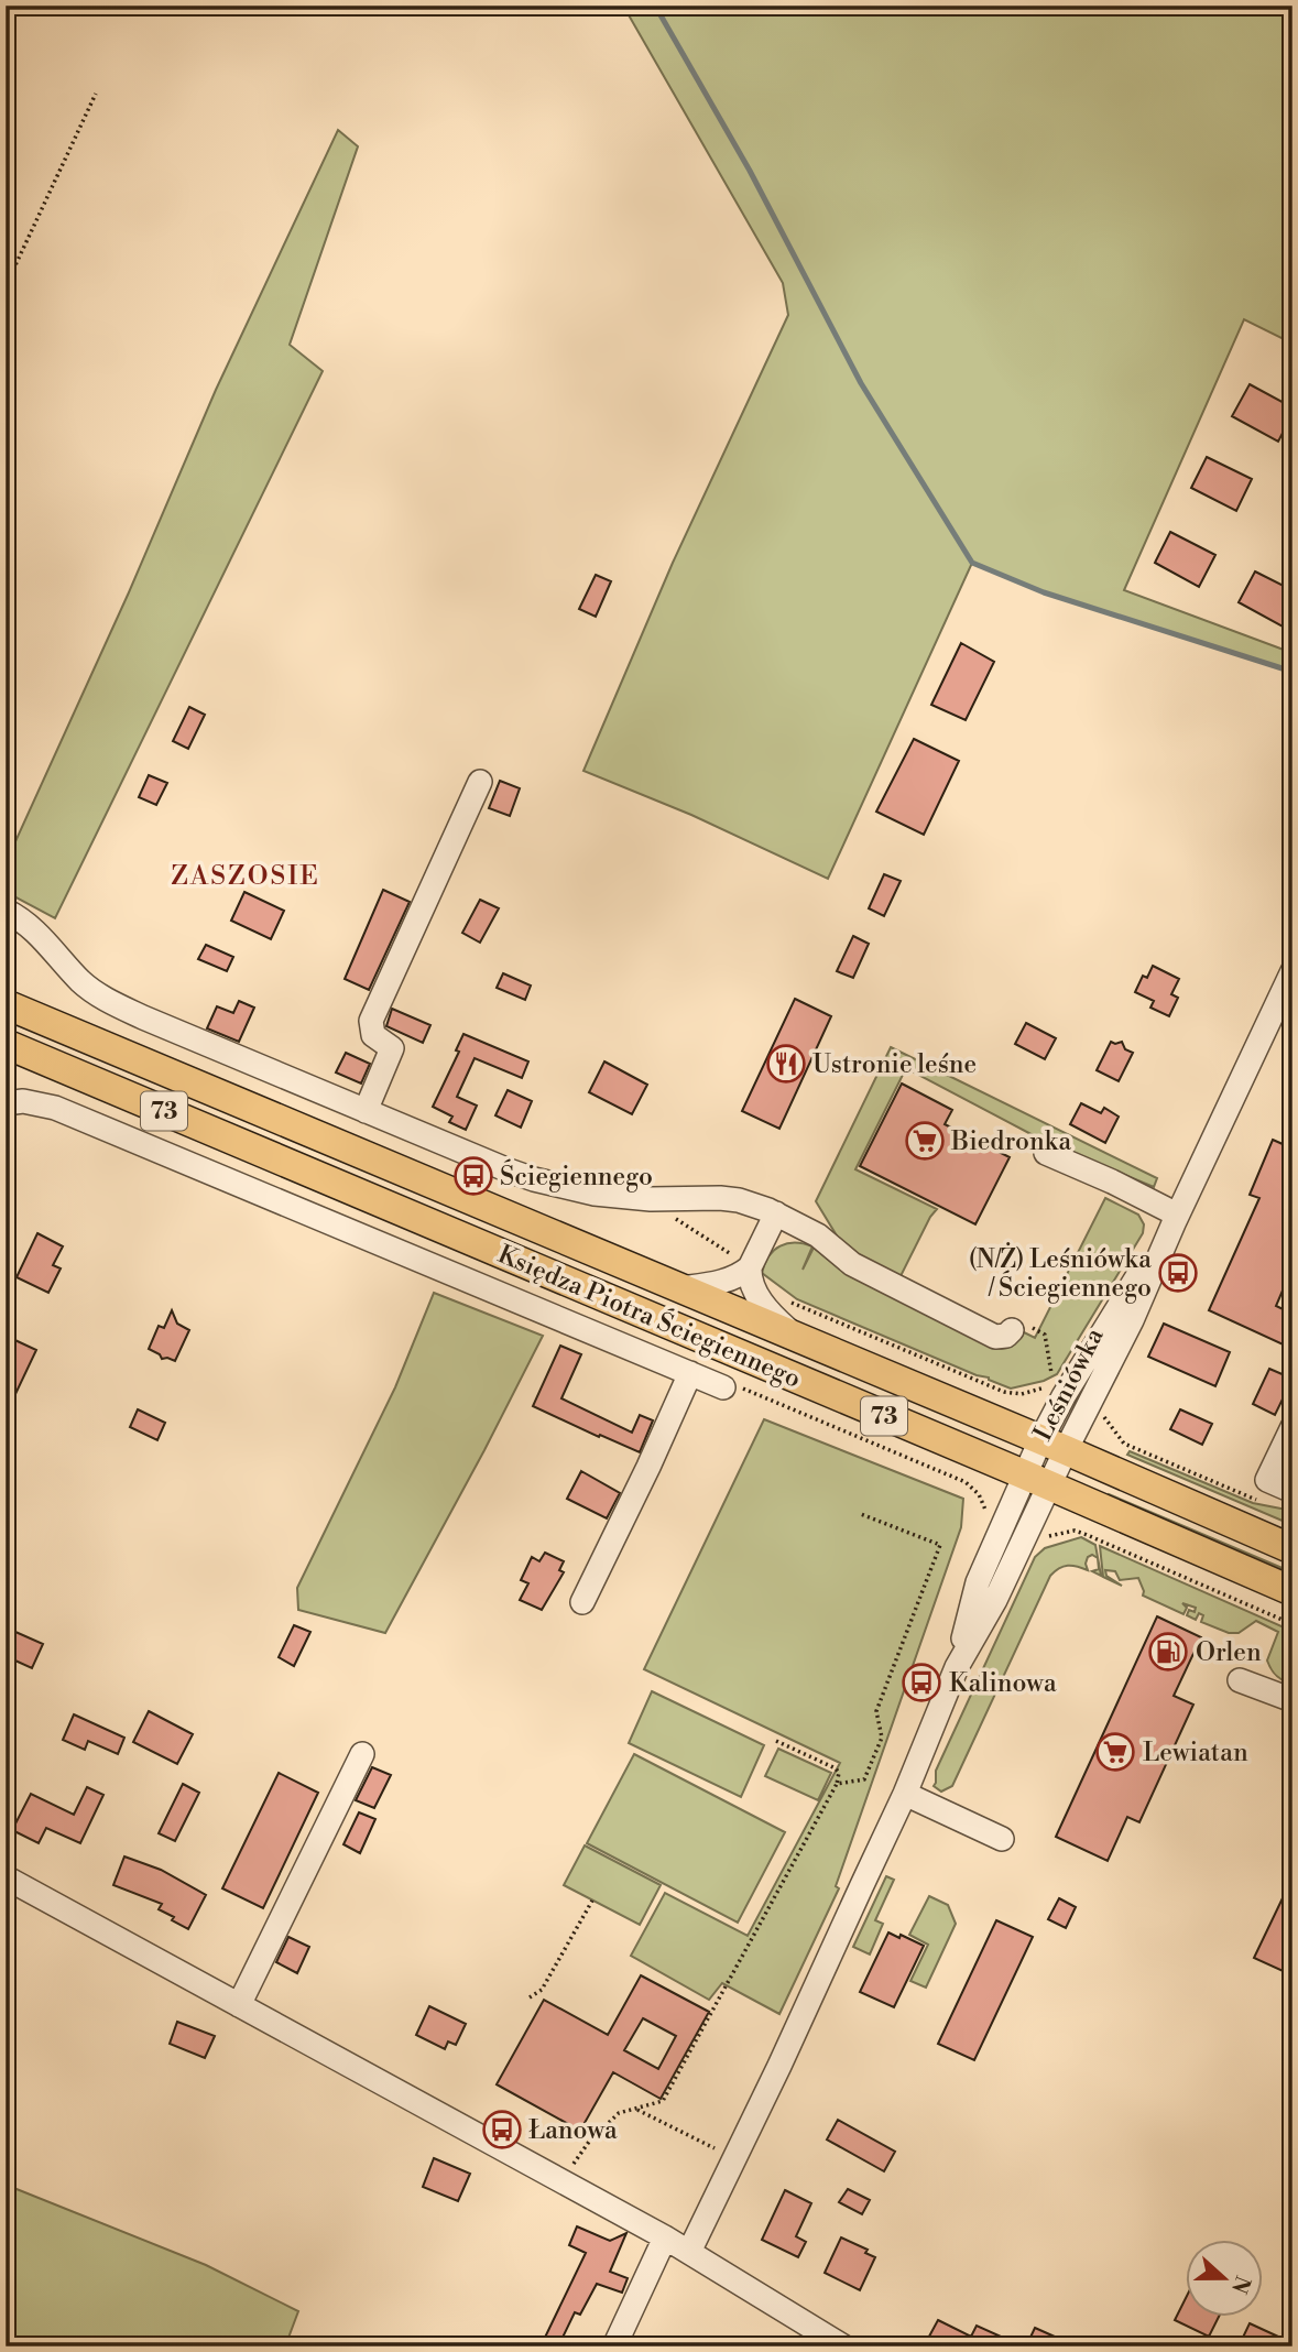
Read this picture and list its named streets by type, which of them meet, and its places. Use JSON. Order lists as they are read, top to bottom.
{
  "streets": {
    "main road": ["73", "Księdza Piotra Ściegiennego"],
    "street": ["Leśniówka"]
  },
  "crossings": [
    ["Księdza Piotra Ściegiennego", "Leśniówka"]
  ],
  "districts": ["ZASZOSIE"],
  "places": {
    "restaurant": ["Ustronie leśne"],
    "supermarket": ["Biedronka", "Lewiatan"],
    "bus stop": [
      "Ściegiennego",
      "(N/Ż) Leśniówka / Ściegiennego",
      "Kalinowa",
      "Łanowa"
    ],
    "fuel station": ["Orlen"]
  },
  "north": "right"
}
